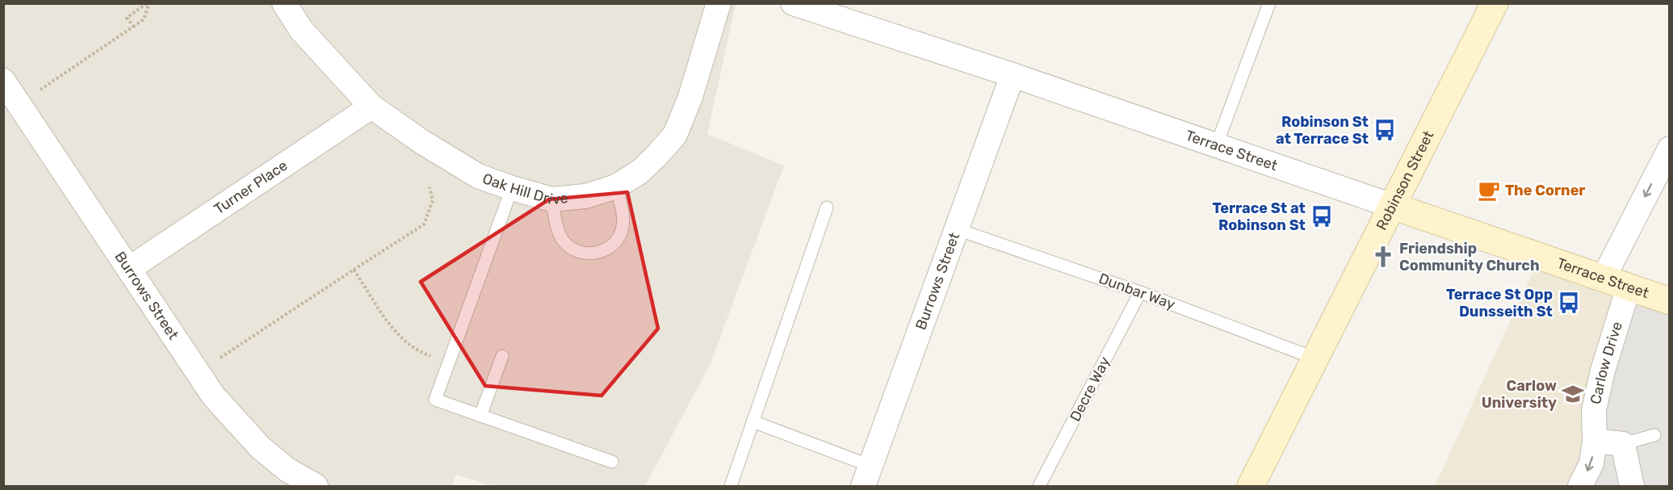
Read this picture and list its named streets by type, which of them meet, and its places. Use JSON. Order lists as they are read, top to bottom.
{
  "streets": {
    "street": [
      "Terrace Street",
      "Robinson Street",
      "Oak Hill Drive",
      "Turner Place",
      "Burrows Street",
      "Carlow Drive"
    ],
    "lane": ["Dunbar Way", "Decre Way"]
  },
  "crossings": [
    ["Terrace Street", "Robinson Street"],
    ["Terrace Street", "Burrows Street"],
    ["Terrace Street", "Carlow Drive"],
    ["Robinson Street", "Dunbar Way"],
    ["Oak Hill Drive", "Turner Place"],
    ["Turner Place", "Burrows Street"],
    ["Burrows Street", "Dunbar Way"],
    ["Dunbar Way", "Decre Way"]
  ],
  "places": {
    "bus stop": ["Robinson St at Terrace St", "Terrace St at Robinson St", "Terrace St Opp Dunsseith St"],
    "cafe": ["The Corner"],
    "church": ["Friendship Community Church"],
    "school or university": ["Carlow University"]
  }
}
